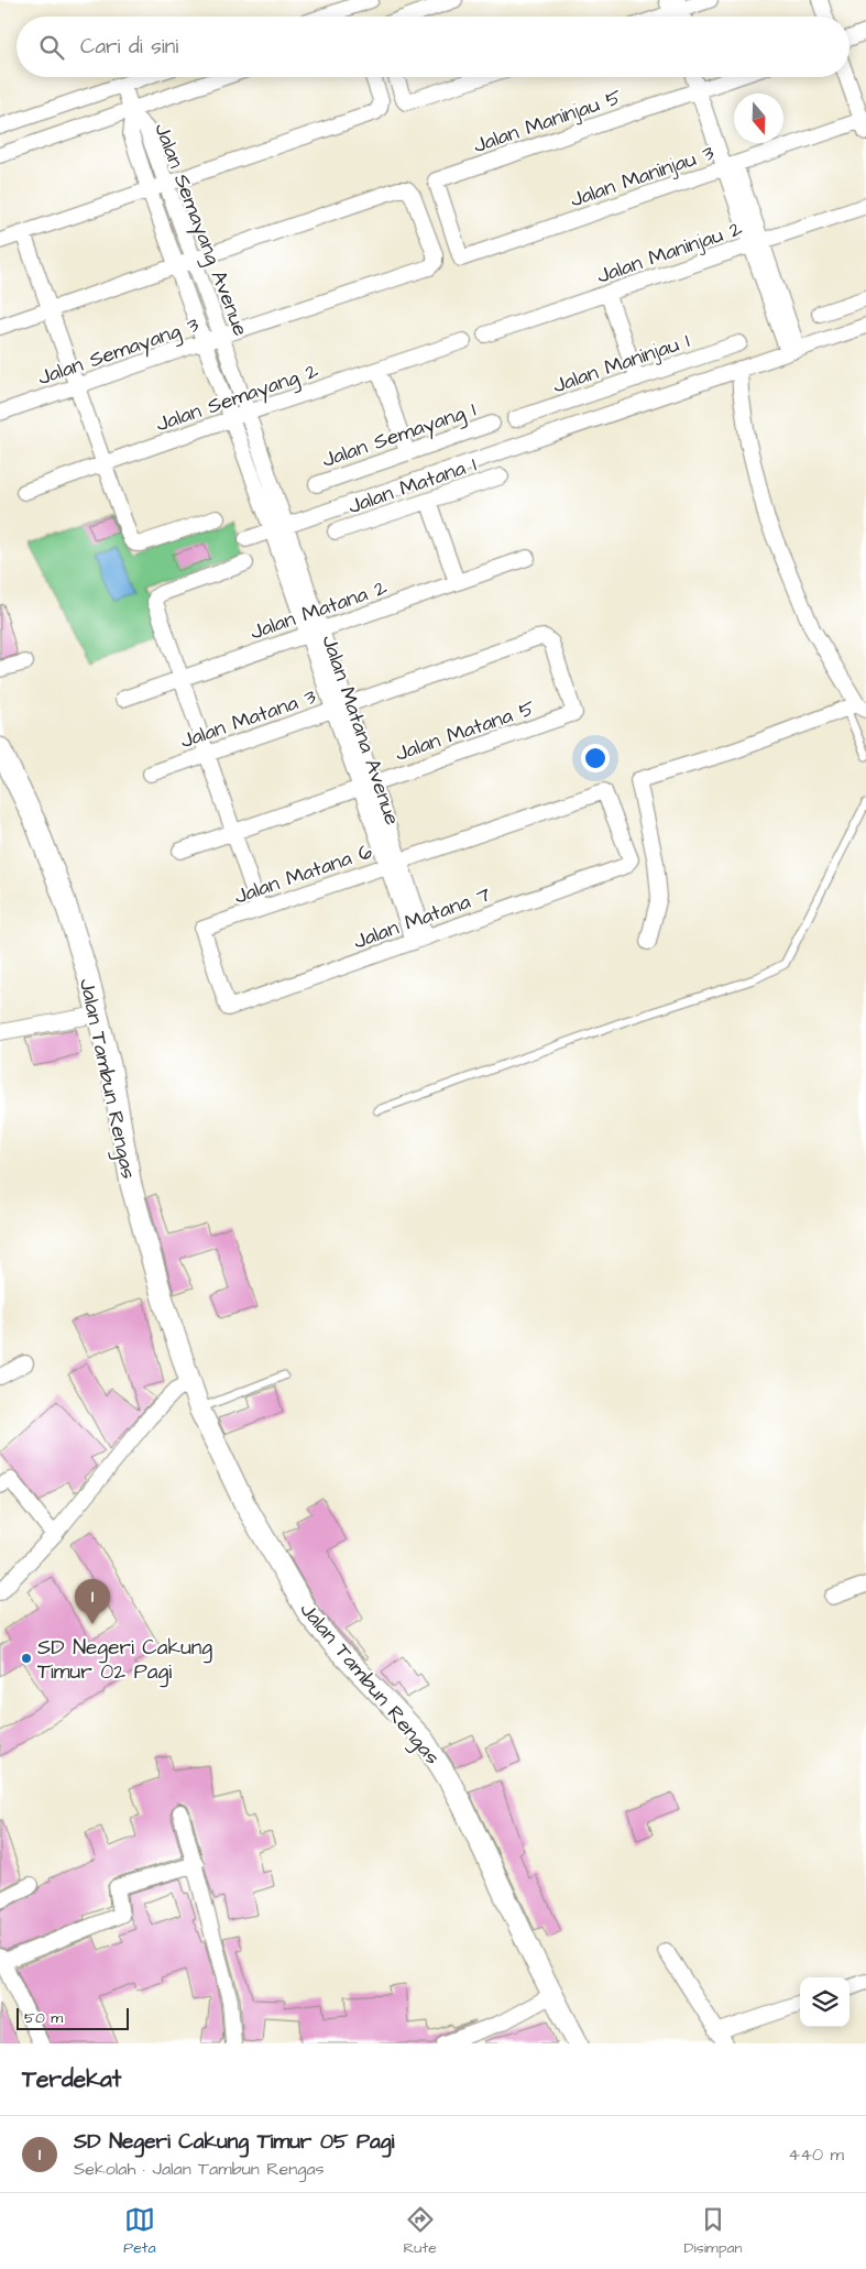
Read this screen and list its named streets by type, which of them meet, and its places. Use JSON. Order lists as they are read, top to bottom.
{
  "streets": {
    "street": [
      "Jalan Maninjau 5",
      "Jalan Maninjau 3",
      "Jalan Semayang Avenue",
      "Jalan Maninjau 2",
      "Jalan Semayang 3",
      "Jalan Maninjau 1",
      "Jalan Semayang 2",
      "Jalan Semayang 1",
      "Jalan Matana 1",
      "Jalan Matana 2",
      "Jalan Matana 3",
      "Jalan Matana Avenue",
      "Jalan Matana 5",
      "Jalan Matana 6",
      "Jalan Matana 7",
      "Jalan Tambun Rengas"
    ]
  },
  "crossings": [
    ["Jalan Maninjau 5", "Jalan Maninjau 3"],
    ["Jalan Semayang Avenue", "Jalan Semayang 3"],
    ["Jalan Semayang Avenue", "Jalan Semayang 2"],
    ["Jalan Semayang Avenue", "Jalan Matana Avenue"],
    ["Jalan Matana 2", "Jalan Matana Avenue"],
    ["Jalan Matana 3", "Jalan Matana Avenue"],
    ["Jalan Matana 3", "Jalan Matana 5"],
    ["Jalan Matana Avenue", "Jalan Matana 5"],
    ["Jalan Matana Avenue", "Jalan Matana 6"],
    ["Jalan Matana Avenue", "Jalan Matana 7"],
    ["Jalan Matana 6", "Jalan Matana 7"]
  ],
  "places": ["SD Negeri Cakung Timur 02 Pagi"],
  "scale_bar": "50 m",
  "north": "bottom",
  "page": {
    "search": "Cari di sini",
    "pins": "1",
    "scale": "50 m",
    "heading": "Terdekat",
    "list": [
      {
        "mark": "1",
        "name": "SD Negeri Cakung Timur 05 Pagi",
        "note": "Sekolah · Jalan Tambun Rengas",
        "value": "440 m"
      }
    ],
    "nav": ["Peta", "Rute", "Disimpan"]
  }
}
